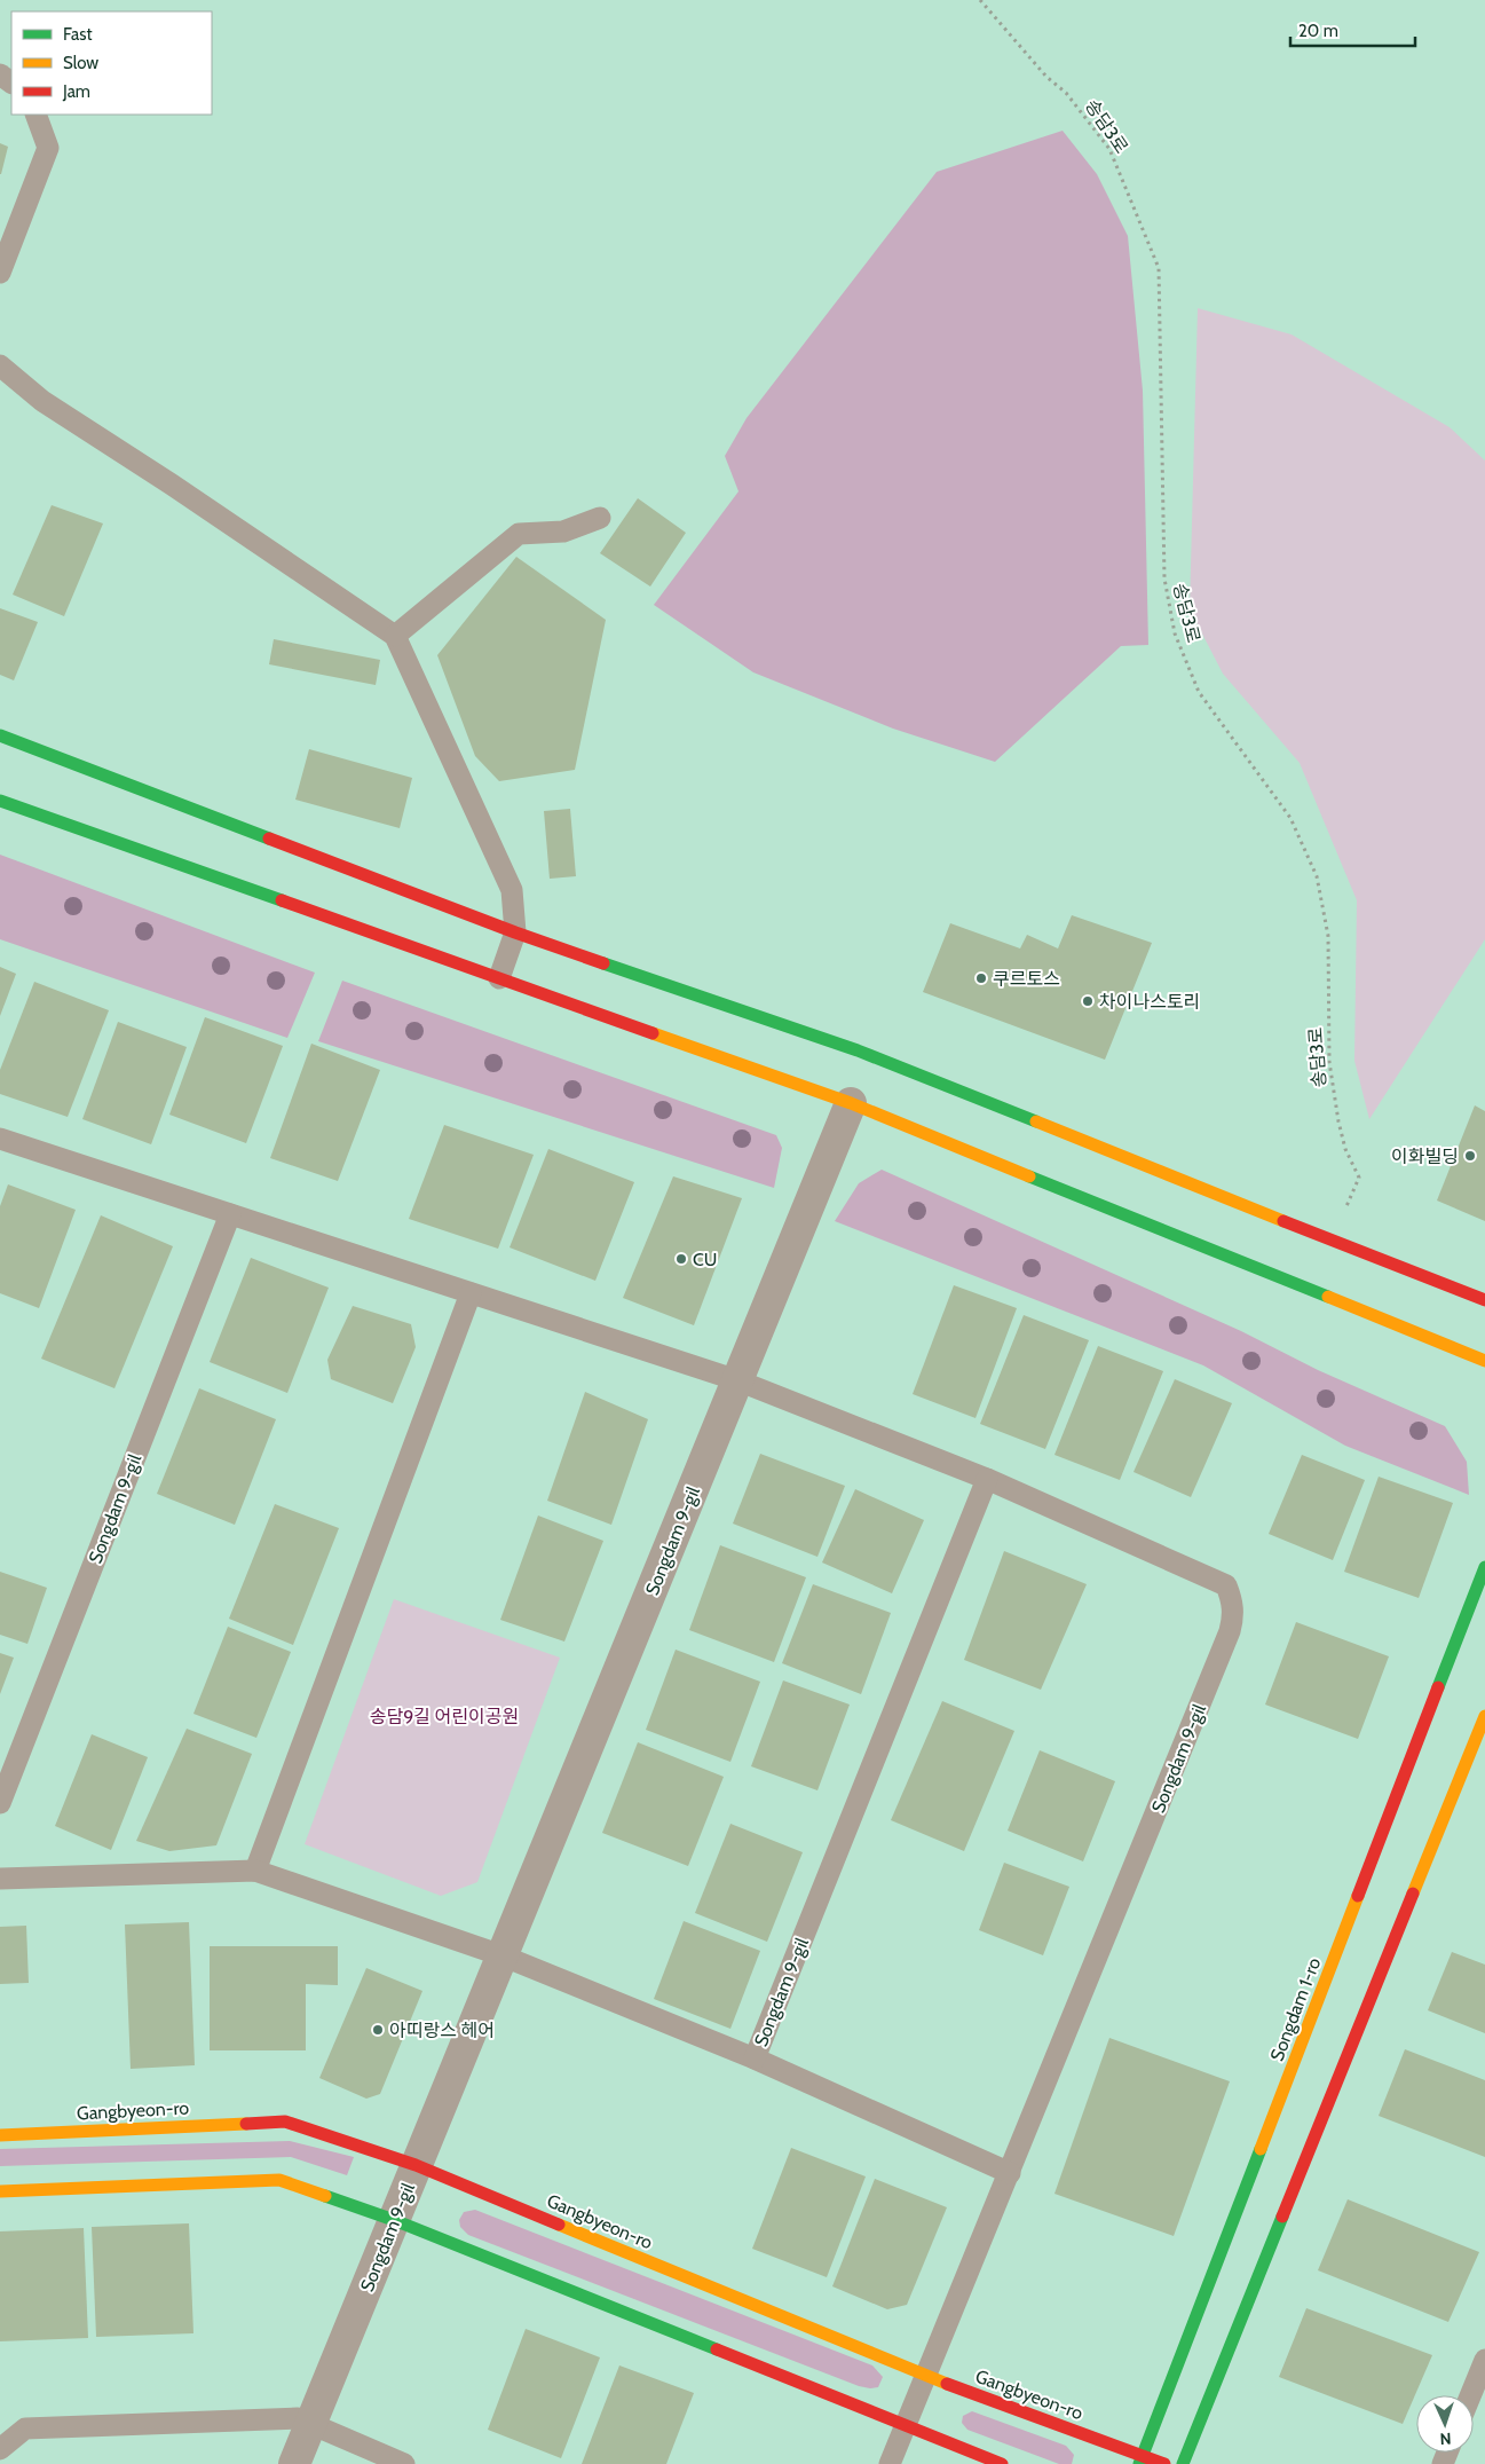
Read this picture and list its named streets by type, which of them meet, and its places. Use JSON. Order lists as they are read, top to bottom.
{
  "streets": {
    "main road": ["Songdam 1-ro", "Gangbyeon-ro"],
    "street": ["Songdam 9-gil"],
    "path": ["송담3로"]
  },
  "crossings": [
    ["Songdam 9-gil", "Gangbyeon-ro"],
    ["Songdam 1-ro", "Gangbyeon-ro"]
  ],
  "parks": ["송담9길 어린이공원"],
  "places": [
    "쿠르토스",
    "차이나스토리",
    "이화빌딩",
    "CU",
    "아띠랑스 헤어"
  ],
  "legend": ["Fast", "Slow", "Jam"],
  "scale_bar": "20 m",
  "north": "bottom"
}
